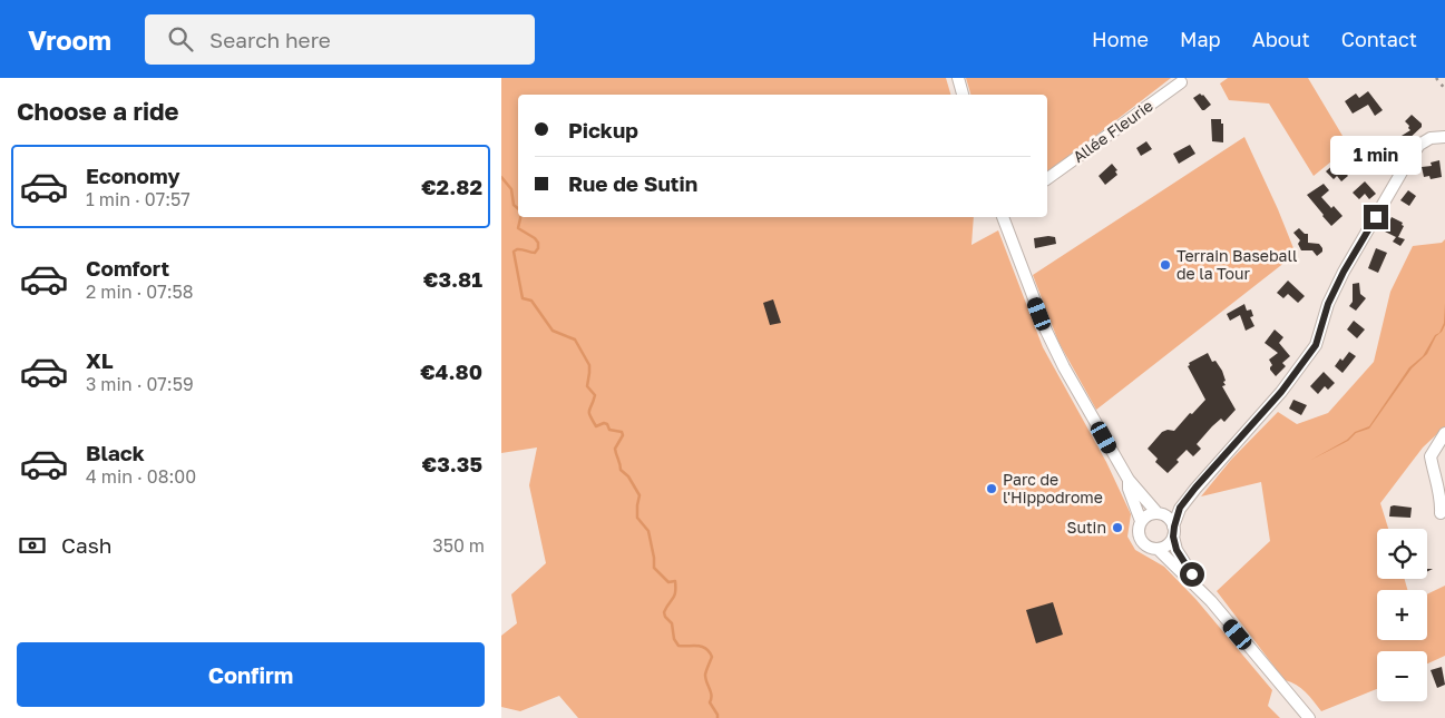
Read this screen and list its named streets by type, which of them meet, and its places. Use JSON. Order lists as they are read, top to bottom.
{
  "streets": {
    "street": ["Allée Fleurie"]
  },
  "places": ["Terrain Baseball de la Tour", "Parc de l'Hippodrome", "Sutin"],
  "page": {
    "header": "Vroom",
    "search": "Search here",
    "nav": [
      "Home",
      "Map",
      "About",
      "Contact"
    ],
    "heading": "Choose a ride",
    "banner": ["Pickup", "Rue de Sutin"],
    "bubble": "1 min",
    "list": [
      {
        "name": "Economy",
        "note": "1 min · 07:57",
        "value": "€2.82"
      },
      {
        "name": "Comfort",
        "note": "2 min · 07:58",
        "value": "€3.81"
      },
      {
        "name": "XL",
        "note": "3 min · 07:59",
        "value": "€4.80"
      },
      {
        "name": "Black",
        "note": "4 min · 08:00",
        "value": "€3.35"
      }
    ],
    "pay": ["Cash", "350 m"],
    "map_buttons": ["+", "−"],
    "buttons": "Confirm"
  }
}
